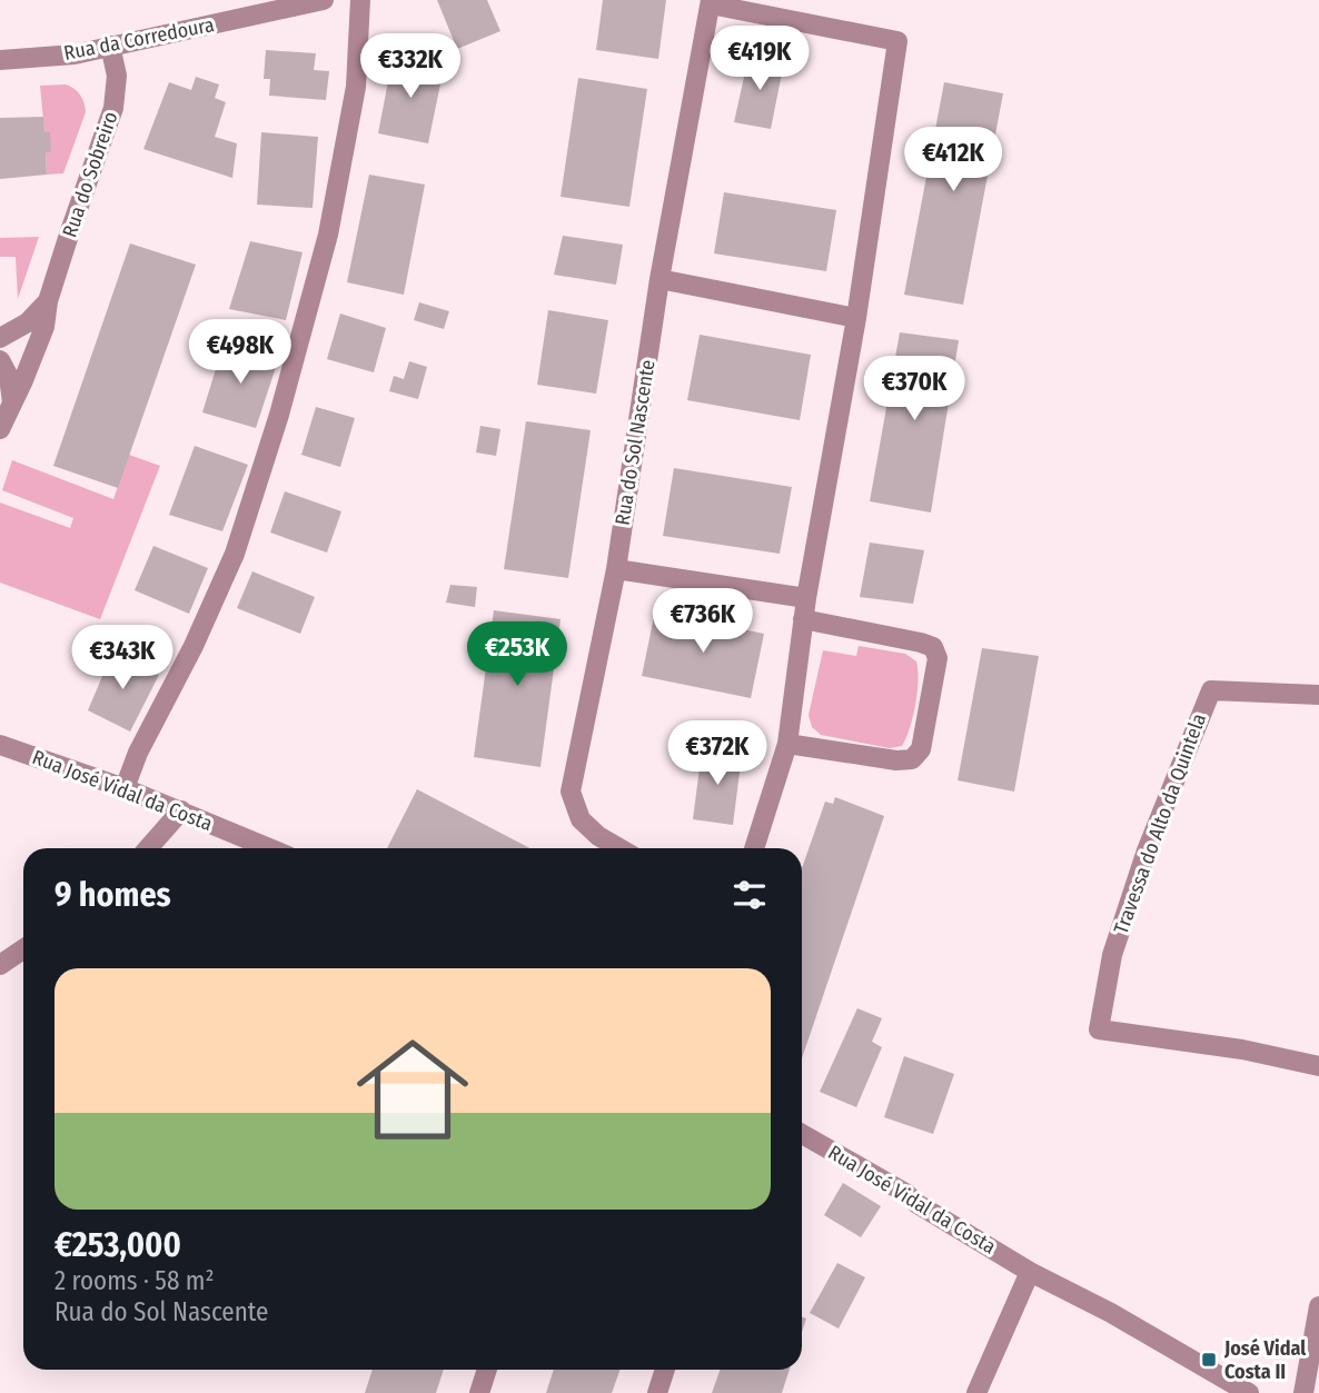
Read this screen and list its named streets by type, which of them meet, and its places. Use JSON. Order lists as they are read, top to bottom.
{
  "streets": {
    "street": [
      "Rua da Corredoura",
      "Rua do Sobreiro",
      "Rua do Sol Nascente",
      "Rua José Vidal da Costa",
      "Travessa do Alto da Quintela"
    ]
  },
  "crossings": [
    ["Rua da Corredoura", "Rua do Sobreiro"]
  ],
  "places": {
    "transit": ["José Vidal Costa II"]
  },
  "page": {
    "price": [
      "€419K",
      "€332K",
      "€412K",
      "€498K",
      "€370K",
      "€736K",
      "€253K",
      "€343K",
      "€372K"
    ],
    "heading": "9 homes",
    "list": [
      {
        "name": "€253,000",
        "note": "2 rooms · 58 m² · Rua do Sol Nascente"
      }
    ]
  }
}
